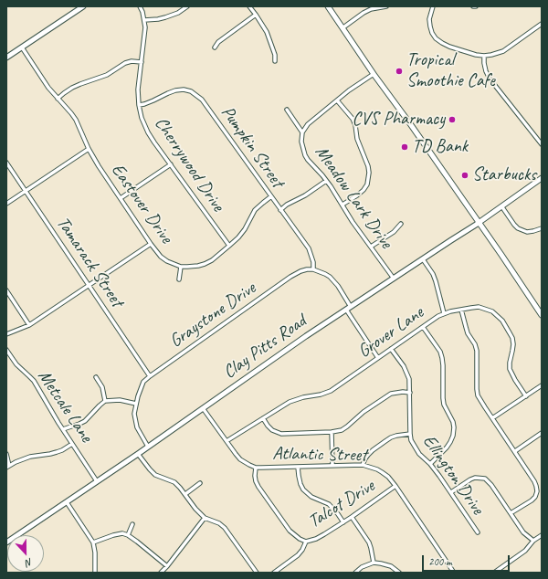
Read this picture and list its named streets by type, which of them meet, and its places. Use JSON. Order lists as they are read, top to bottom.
{
  "streets": {
    "street": [
      "Pumpkin Street",
      "Cherrywood Drive",
      "Meadow Lark Drive",
      "Eastover Drive",
      "Tamarack Street",
      "Graystone Drive",
      "Grover Lane",
      "Clay Pitts Road",
      "Metcale Lane",
      "Atlantic Street",
      "Ellington Drive",
      "Talcot Drive"
    ]
  },
  "crossings": [
    ["Pumpkin Street", "Cherrywood Drive"],
    ["Pumpkin Street", "Eastover Drive"],
    ["Pumpkin Street", "Graystone Drive"],
    ["Cherrywood Drive", "Eastover Drive"],
    ["Meadow Lark Drive", "Clay Pitts Road"],
    ["Tamarack Street", "Graystone Drive"],
    ["Graystone Drive", "Clay Pitts Road"],
    ["Grover Lane", "Atlantic Street"],
    ["Grover Lane", "Ellington Drive"],
    ["Clay Pitts Road", "Metcale Lane"],
    ["Clay Pitts Road", "Atlantic Street"],
    ["Atlantic Street", "Talcot Drive"]
  ],
  "places": [
    "Tropical Smoothie Cafe",
    "CVS Pharmacy",
    "TD Bank",
    "Starbucks"
  ],
  "scale_bar": "200 m",
  "north": "bottom"
}
